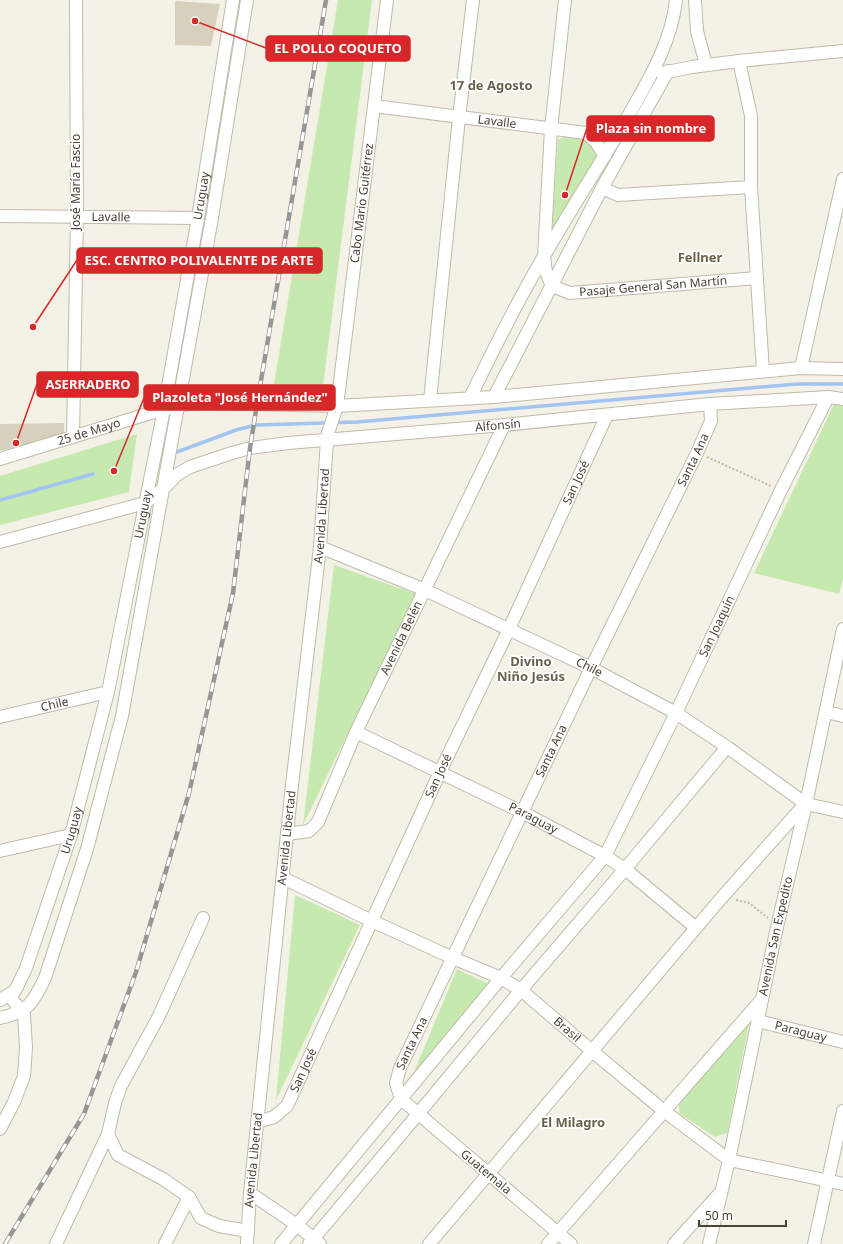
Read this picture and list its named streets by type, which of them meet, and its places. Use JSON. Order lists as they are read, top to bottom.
{
  "streets": {
    "street": [
      "Lavalle",
      "José María Fascio",
      "Uruguay",
      "Cabo Mario Guitérrez",
      "Pasaje General San Martín",
      "Alfonsín",
      "25 de Mayo",
      "Santa Ana",
      "San José",
      "Avenida Libertad",
      "San Joaquín",
      "Avenida Belén",
      "Chile",
      "Paraguay",
      "Avenida San Expedito",
      "Brasil",
      "Guatemala"
    ]
  },
  "crossings": [
    ["Lavalle", "José María Fascio"],
    ["Lavalle", "Uruguay"],
    ["Lavalle", "Cabo Mario Guitérrez"],
    ["José María Fascio", "25 de Mayo"],
    ["Uruguay", "Alfonsín"],
    ["Uruguay", "25 de Mayo"],
    ["Uruguay", "Chile"],
    ["Cabo Mario Guitérrez", "Alfonsín"],
    ["Cabo Mario Guitérrez", "Avenida Libertad"],
    ["Alfonsín", "Santa Ana"],
    ["Alfonsín", "San José"],
    ["Alfonsín", "Avenida Libertad"],
    ["Alfonsín", "San Joaquín"],
    ["Alfonsín", "Avenida Belén"],
    ["Santa Ana", "San Joaquín"],
    ["Santa Ana", "Chile"],
    ["Santa Ana", "Paraguay"],
    ["Santa Ana", "Brasil"],
    ["Santa Ana", "Guatemala"],
    ["San José", "Avenida Libertad"],
    ["San José", "Chile"],
    ["San José", "Paraguay"],
    ["San José", "Brasil"],
    ["Avenida Libertad", "Avenida Belén"],
    ["Avenida Libertad", "Chile"],
    ["Avenida Libertad", "Brasil"],
    ["San Joaquín", "Chile"],
    ["San Joaquín", "Paraguay"],
    ["San Joaquín", "Brasil"],
    ["San Joaquín", "Guatemala"],
    ["Avenida Belén", "Chile"],
    ["Avenida Belén", "Paraguay"],
    ["Chile", "Avenida San Expedito"],
    ["Paraguay", "Avenida San Expedito"],
    ["Avenida San Expedito", "Brasil"]
  ],
  "districts": [
    "17 de Agosto",
    "Fellner",
    "Divino Niño Jesús",
    "El Milagro"
  ],
  "places": [
    "EL POLLO COQUETO",
    "Plaza sin nombre",
    "ESC. CENTRO POLIVALENTE DE ARTE",
    "ASERRADERO",
    "Plazoleta \"José Hernández\""
  ],
  "scale_bar": "50 m"
}
